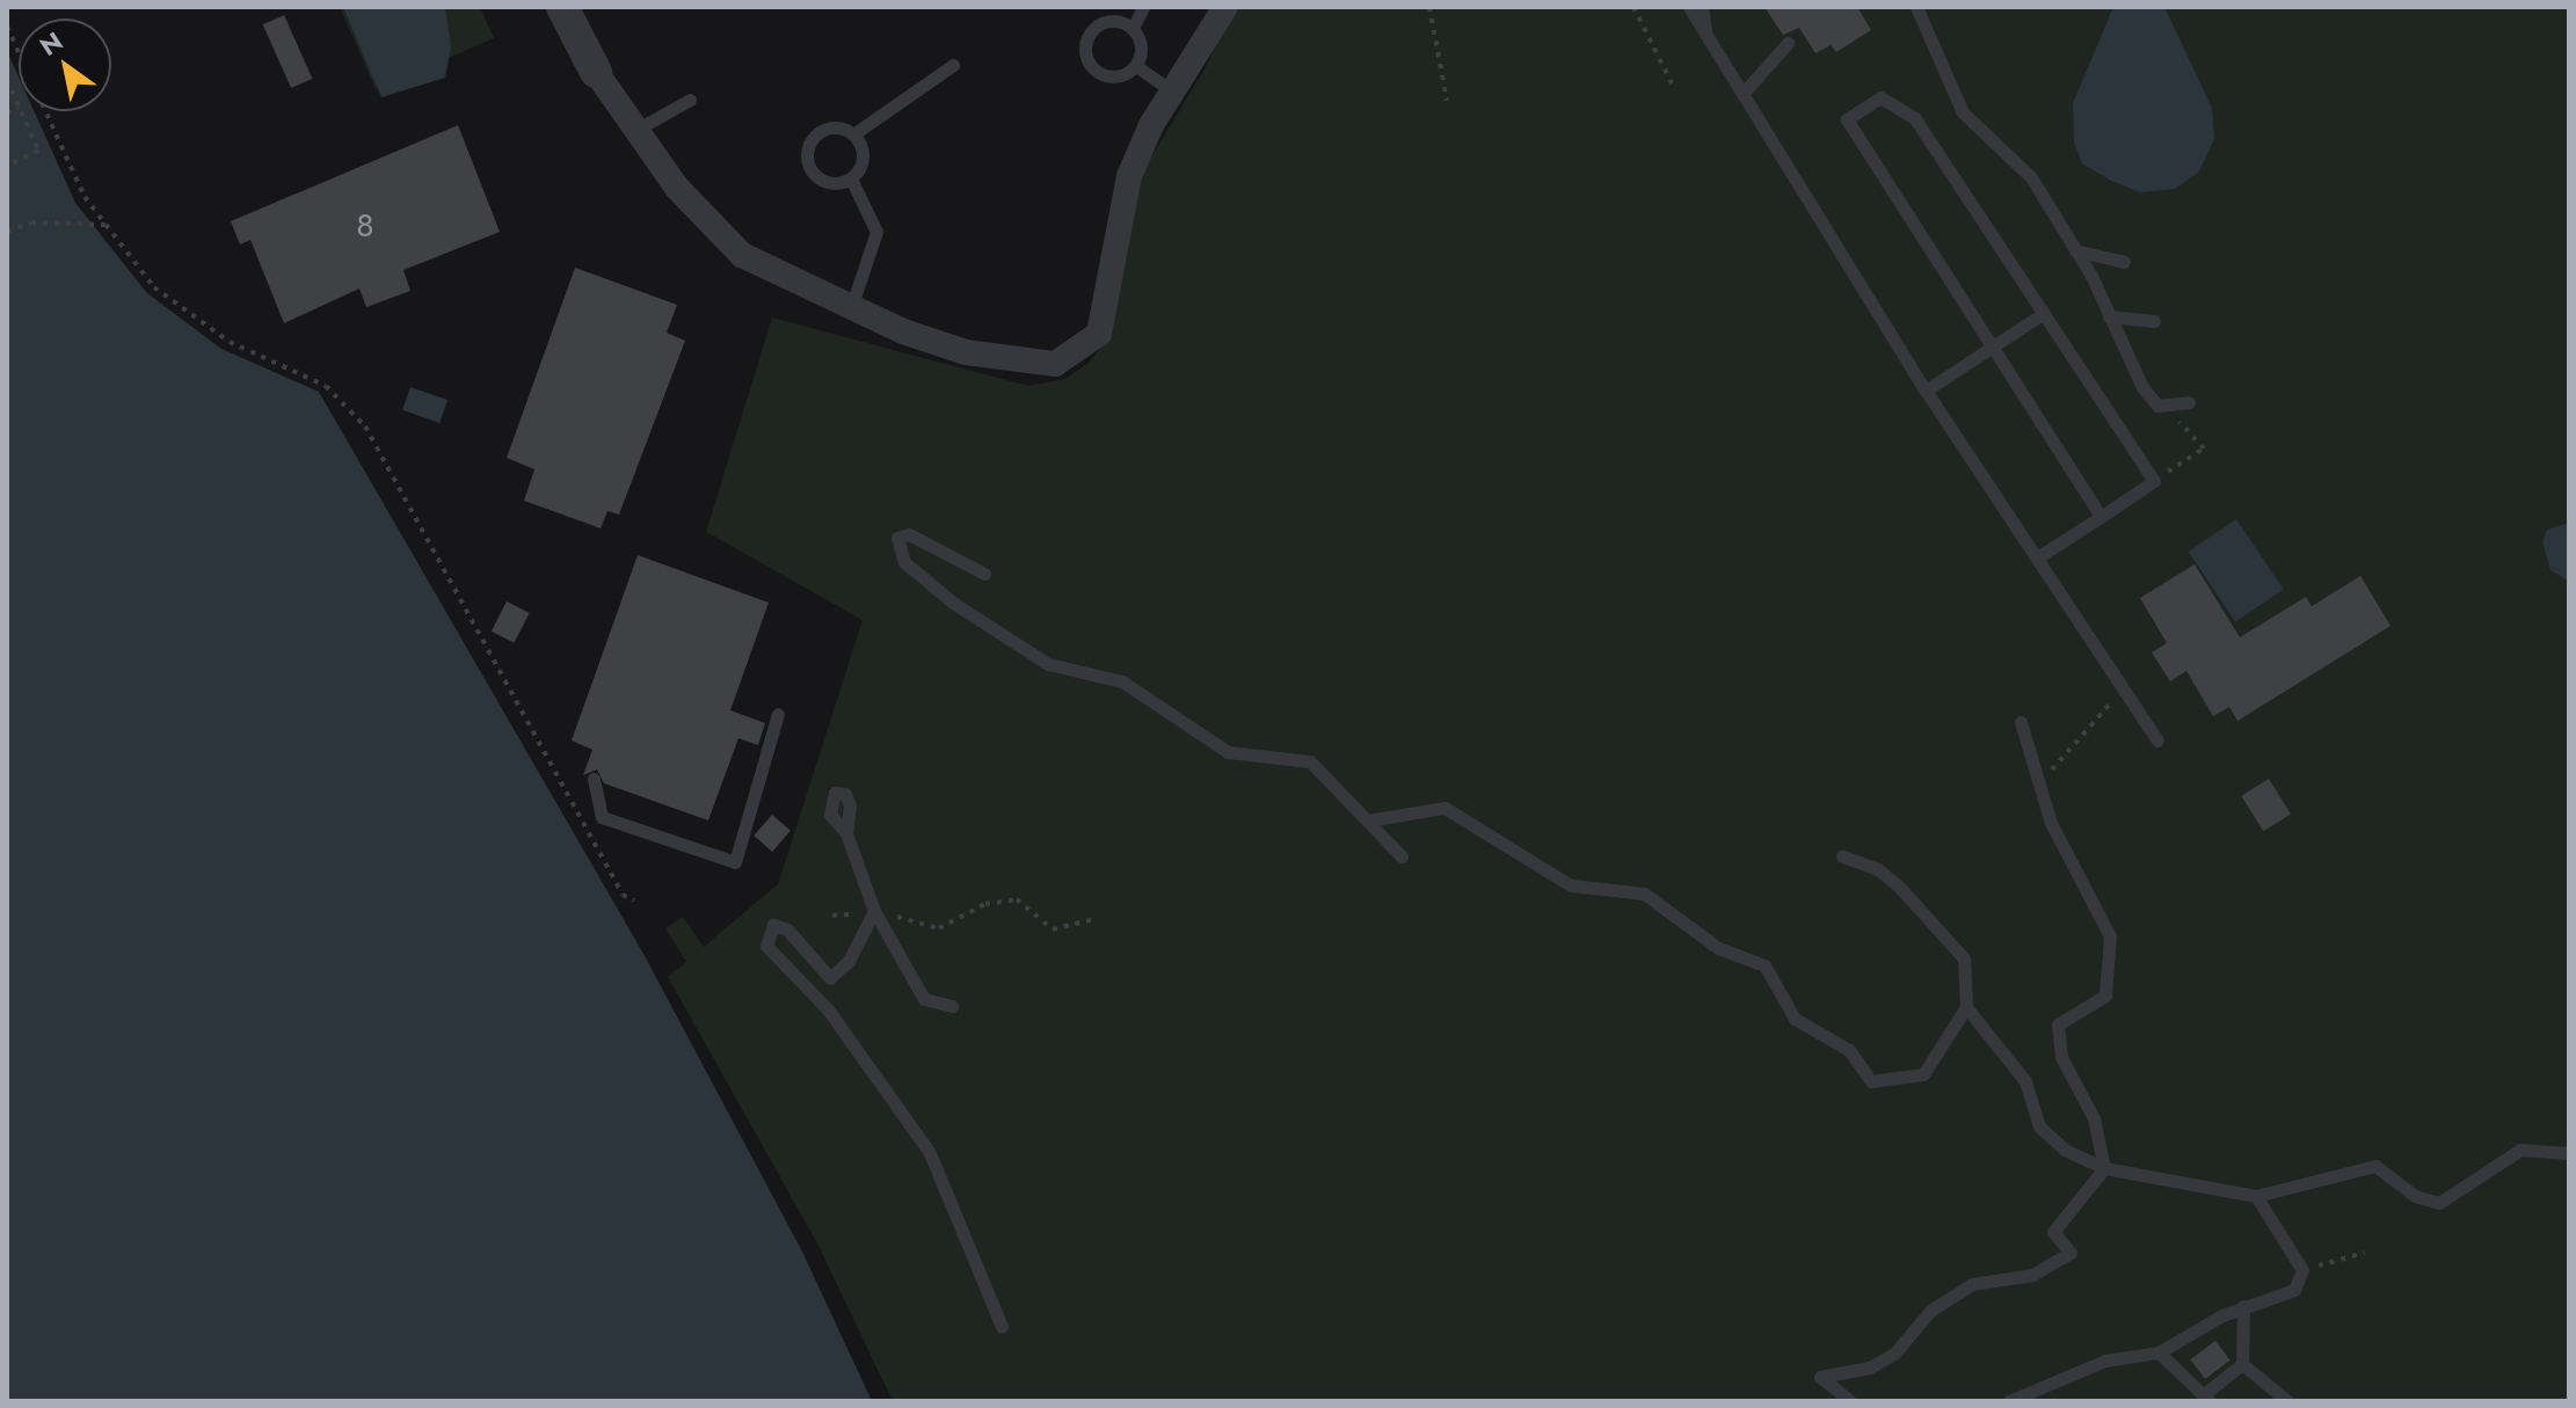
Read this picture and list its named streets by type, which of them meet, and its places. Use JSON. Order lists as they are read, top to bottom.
{
  "house_numbers": ["8"],
  "north": "top left"
}
